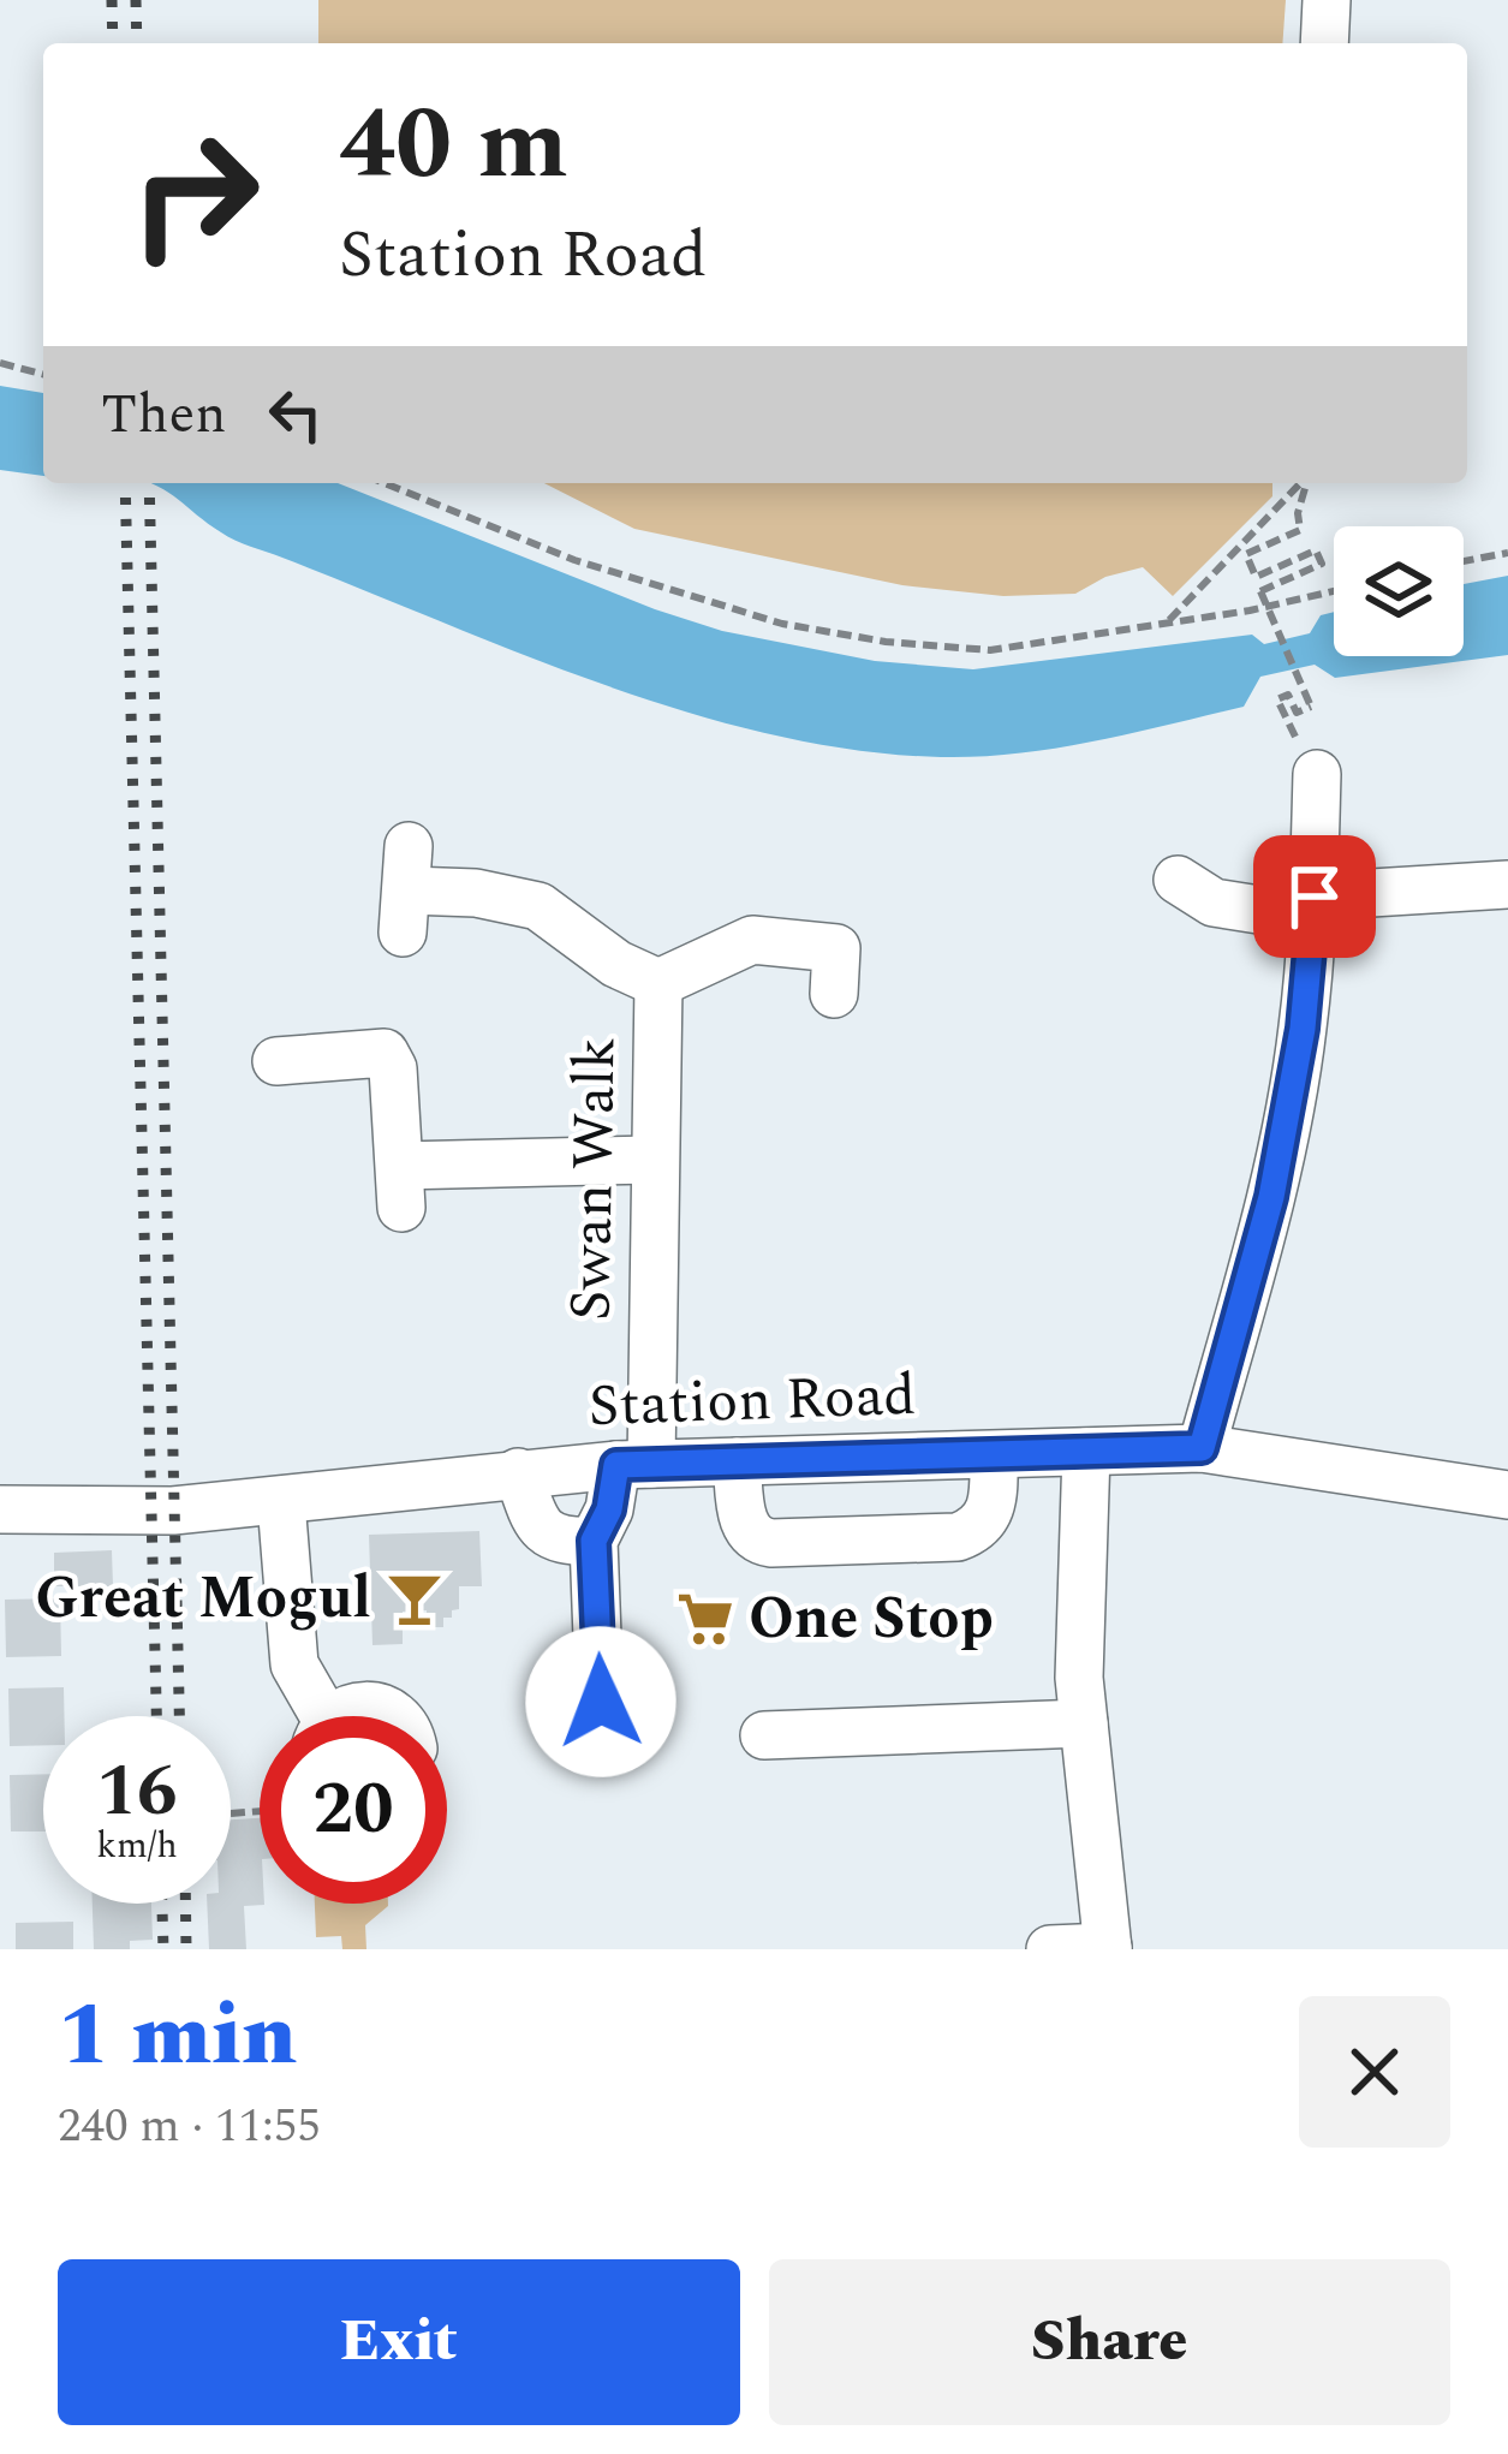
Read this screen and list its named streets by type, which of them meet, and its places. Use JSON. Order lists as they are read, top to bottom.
{
  "streets": {
    "street": ["Swan Walk", "Station Road"]
  },
  "crossings": [
    ["Swan Walk", "Station Road"]
  ],
  "places": {
    "bar": ["Great Mogul"],
    "supermarket": ["One Stop"]
  },
  "page": {
    "turn": ["40 m", "Station Road"],
    "then": "Then",
    "speed": "16 km/h",
    "limit": "20",
    "heading": ["1 min", "240 m · 11:55"],
    "buttons": ["Exit", "Share"]
  }
}
